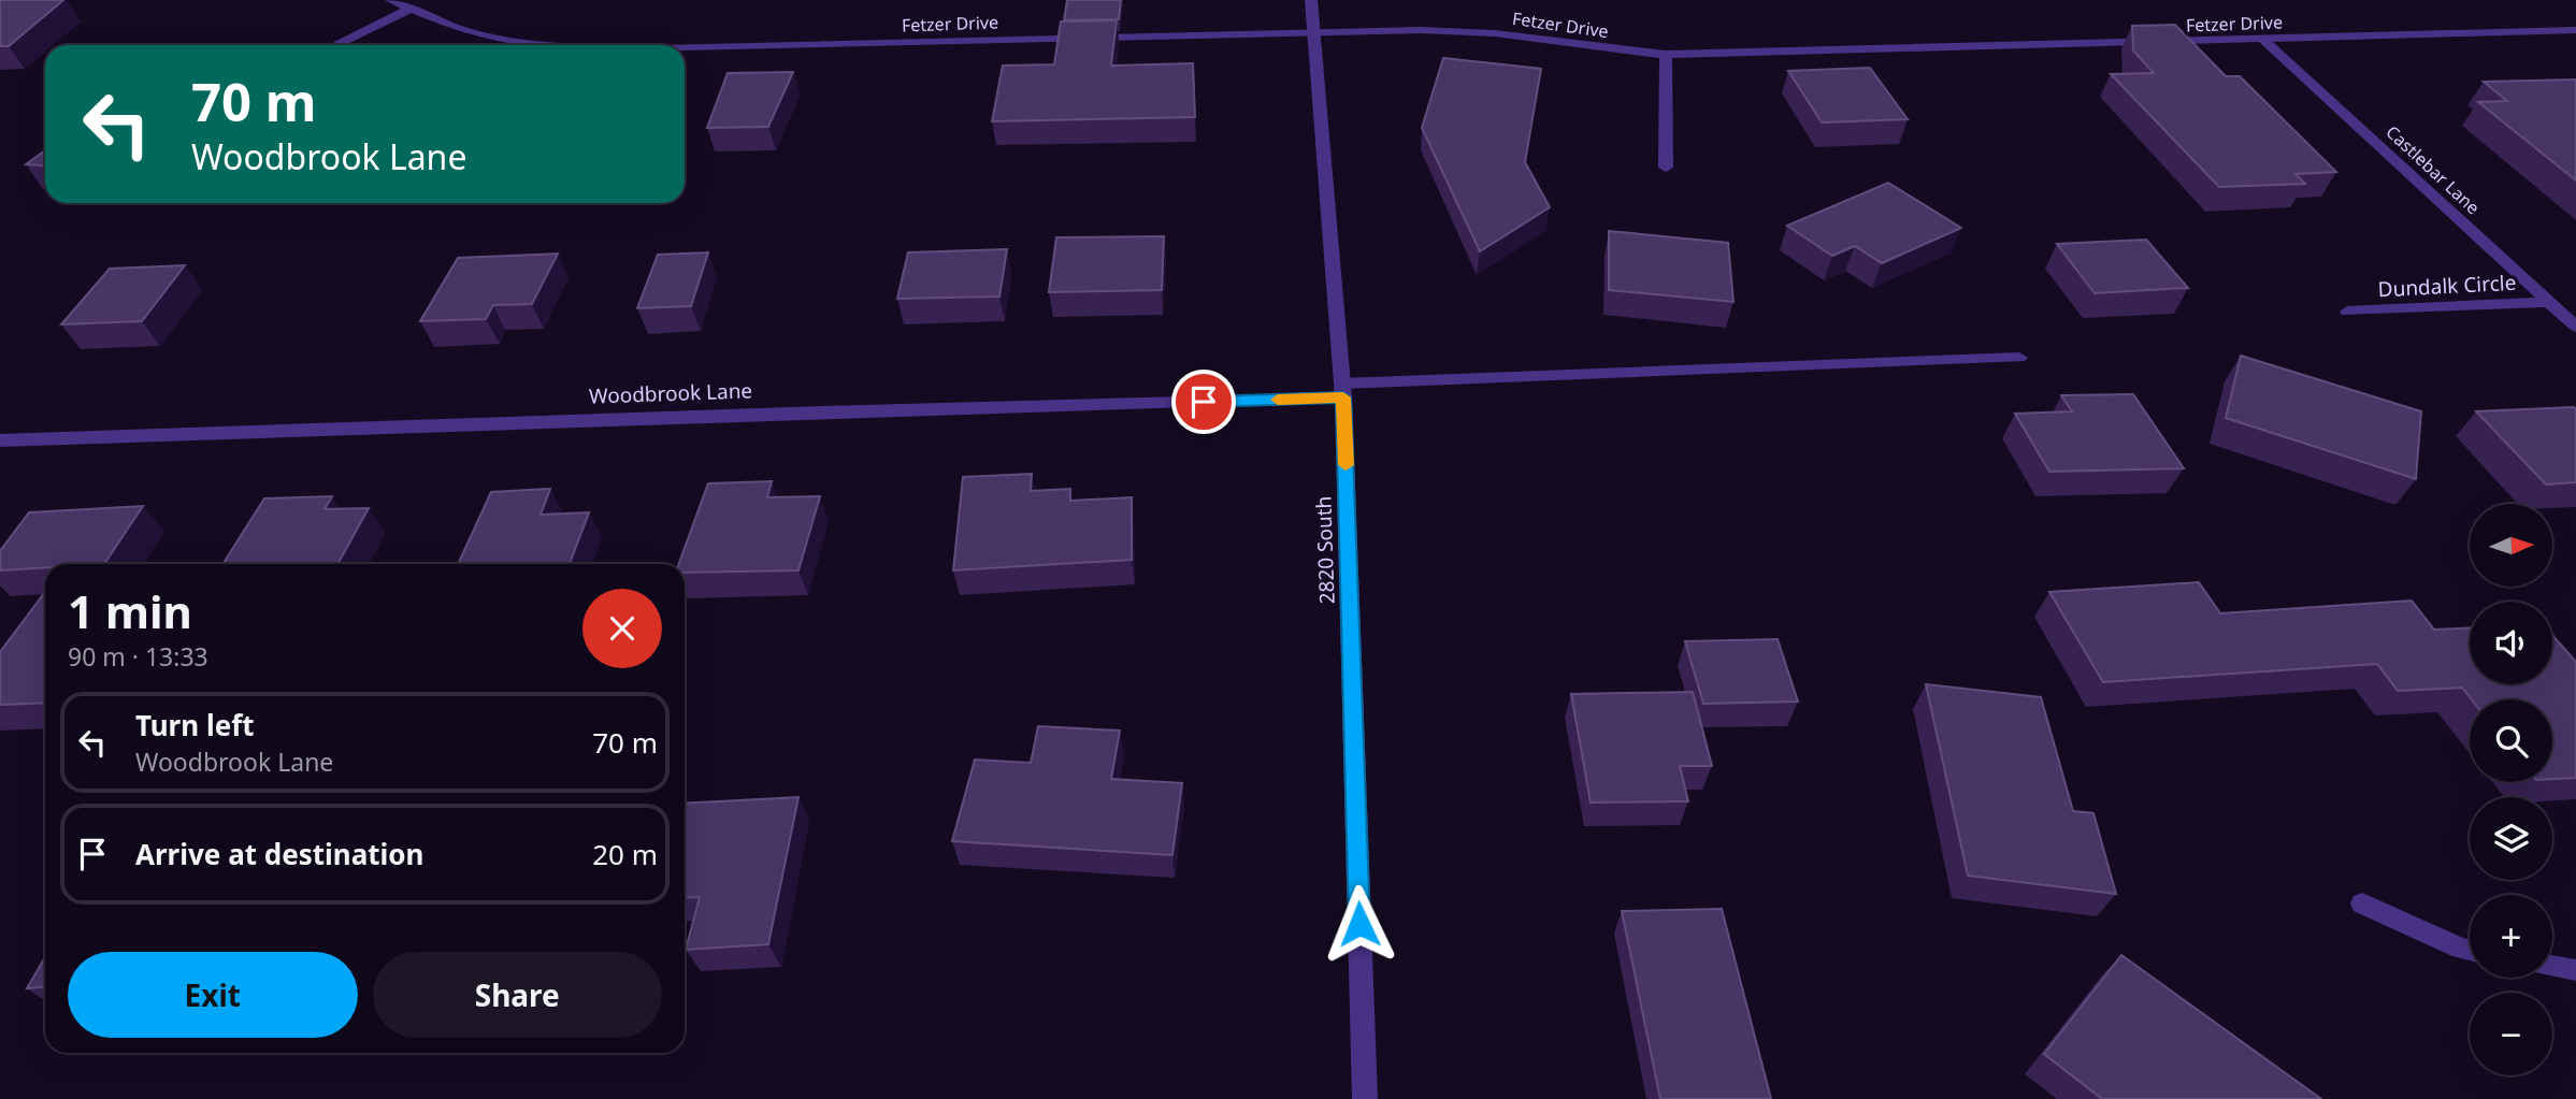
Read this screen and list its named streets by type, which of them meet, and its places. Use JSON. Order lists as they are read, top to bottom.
{
  "streets": {
    "street": [
      "Fetzer Drive",
      "Castlebar Lane",
      "Dundalk Circle",
      "Woodbrook Lane",
      "2820 South"
    ]
  },
  "crossings": [
    ["Fetzer Drive", "Castlebar Lane"],
    ["Fetzer Drive", "2820 South"],
    ["Castlebar Lane", "Dundalk Circle"],
    ["Woodbrook Lane", "2820 South"]
  ],
  "north": "right",
  "page": {
    "turn": ["70 m", "Woodbrook Lane"],
    "map_buttons": ["+", "−"],
    "heading": ["1 min", "90 m · 13:33"],
    "list": [
      {
        "name": "Turn left",
        "note": "Woodbrook Lane",
        "value": "70 m"
      },
      {
        "name": "Arrive at destination",
        "value": "20 m"
      }
    ],
    "buttons": ["Exit", "Share"]
  }
}
